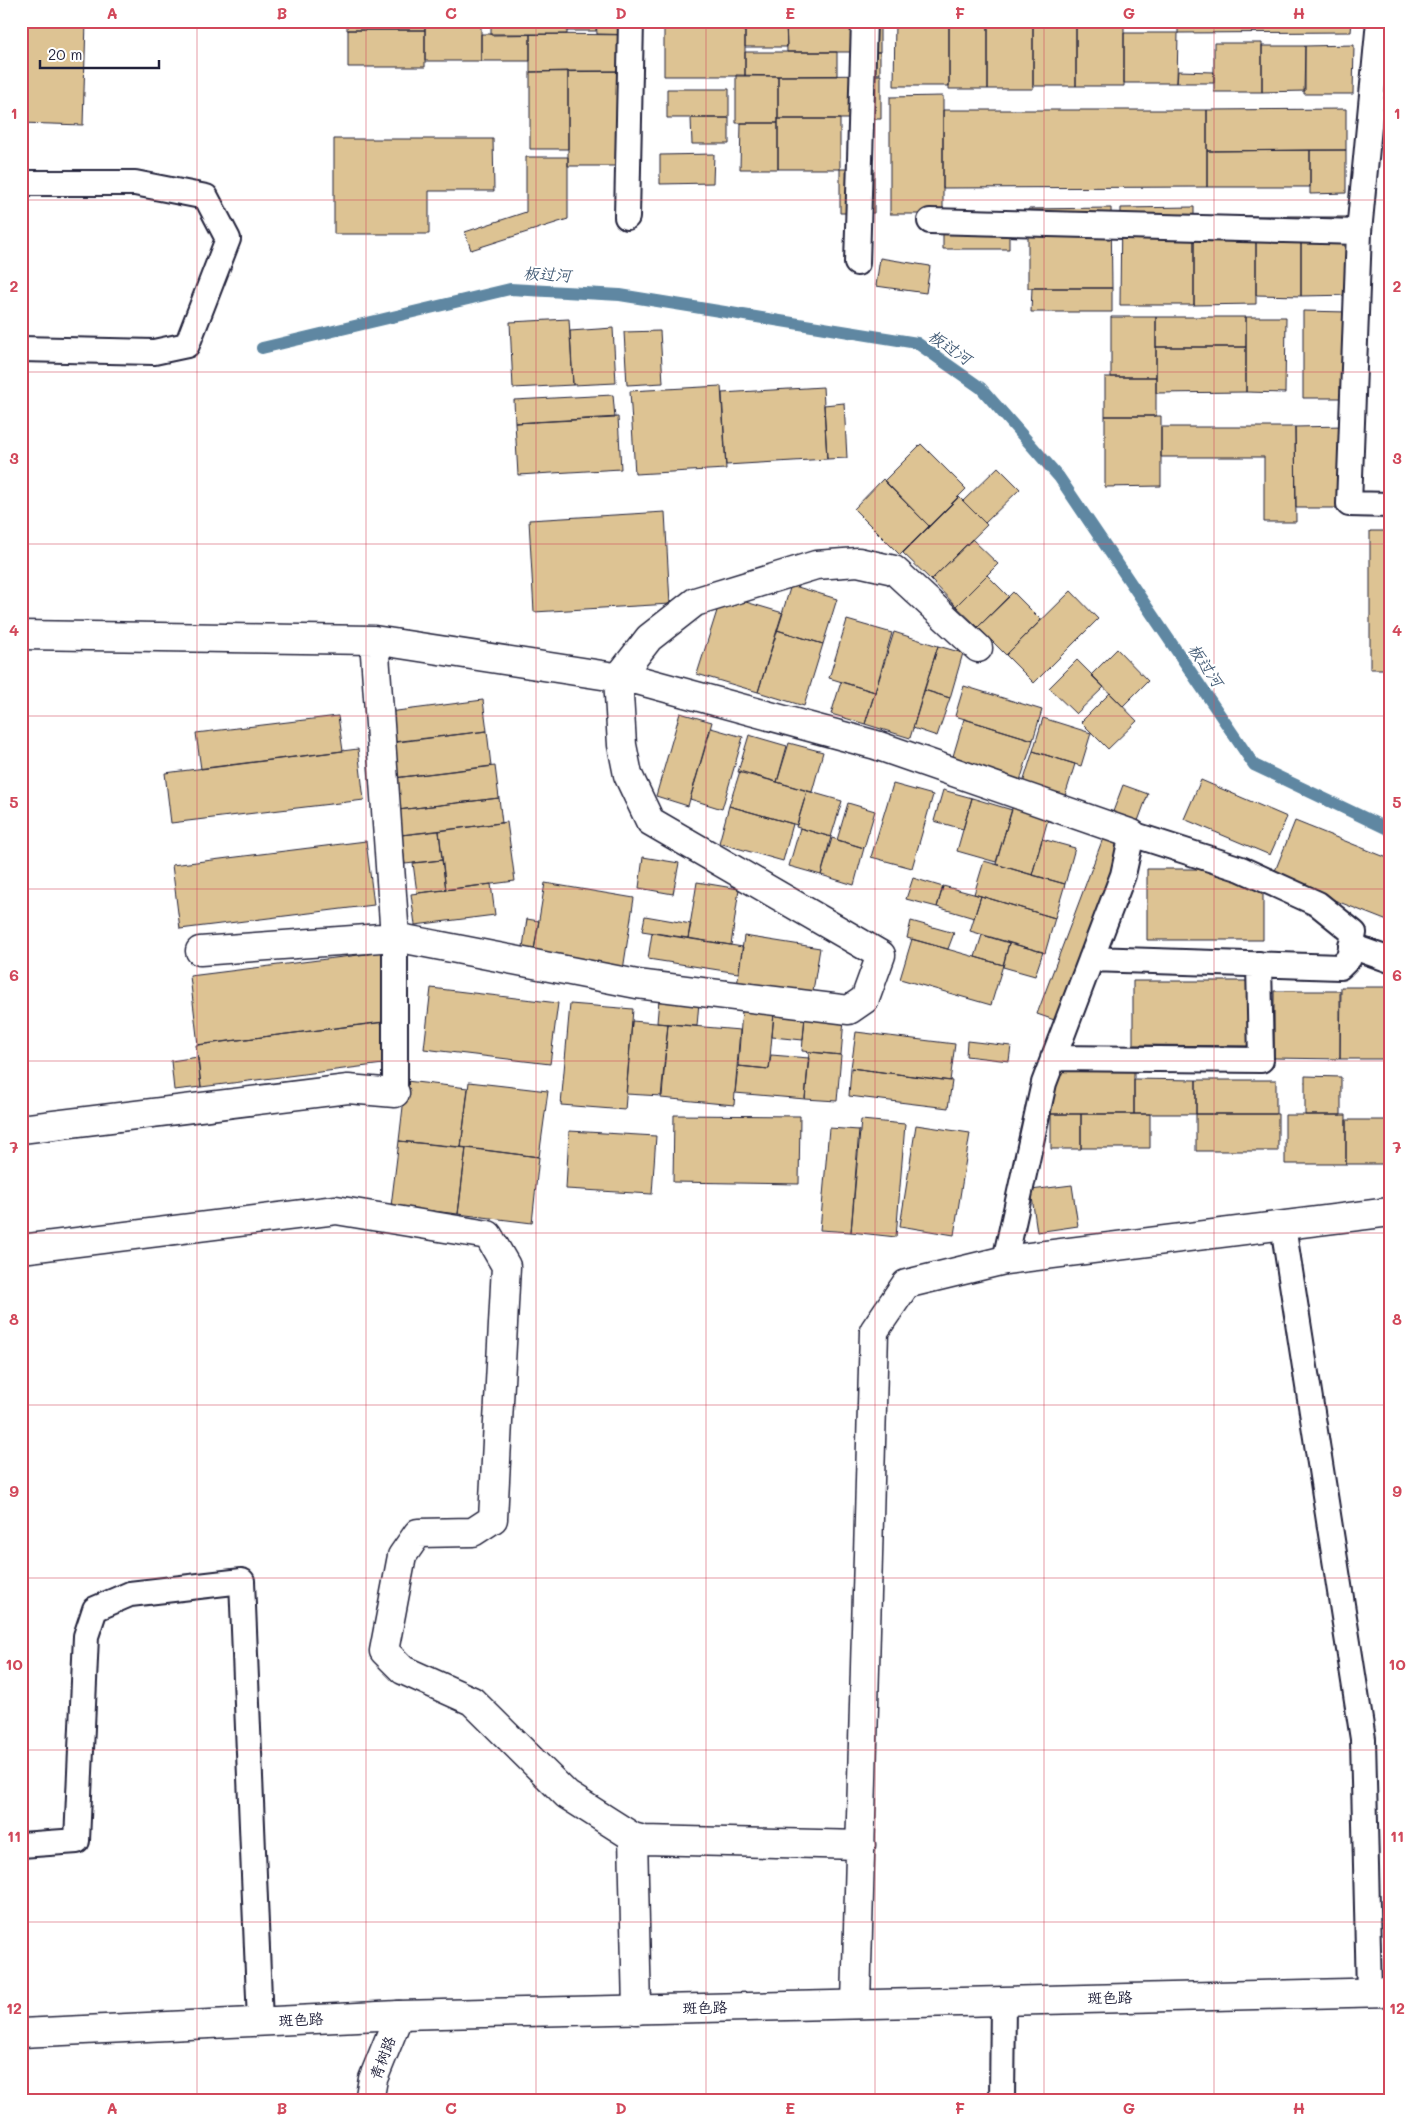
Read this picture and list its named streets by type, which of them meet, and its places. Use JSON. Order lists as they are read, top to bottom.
{
  "streets": {
    "street": ["斑色路", "青树路"]
  },
  "crossings": [
    ["斑色路", "青树路"]
  ],
  "water": ["板过河"],
  "scale_bar": "20 m",
  "grid": {
    "columns": [
      "A",
      "B",
      "C",
      "D",
      "E",
      "F",
      "G",
      "H"
    ],
    "rows": [
      "1",
      "2",
      "3",
      "4",
      "5",
      "6",
      "7",
      "8",
      "9",
      "10",
      "11",
      "12"
    ]
  }
}
